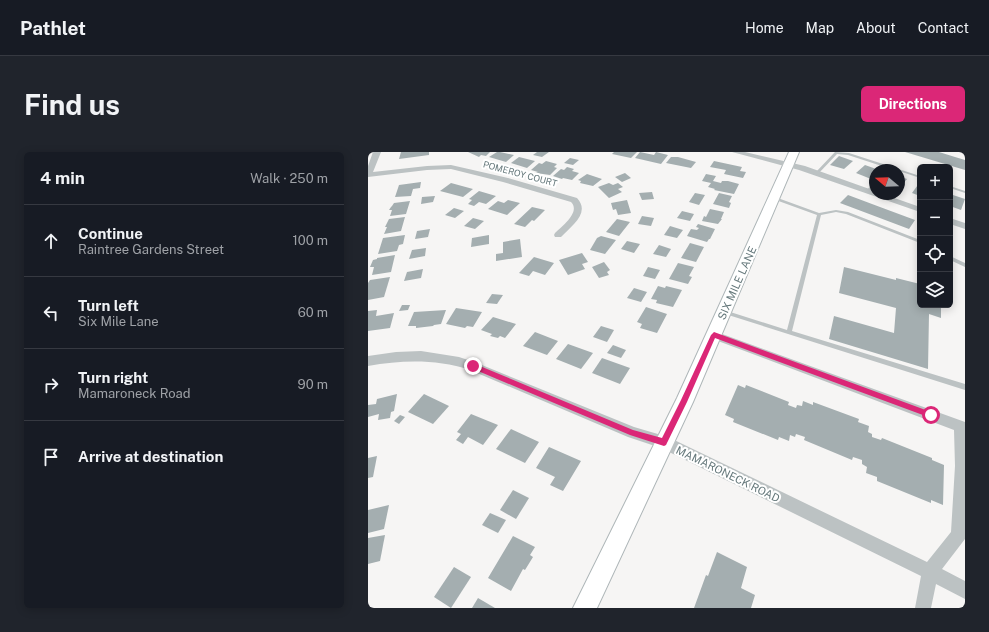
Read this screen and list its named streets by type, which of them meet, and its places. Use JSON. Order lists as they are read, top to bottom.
{
  "streets": {
    "street": ["POMEROY COURT", "SIX MILE LANE", "MAMARONECK ROAD"]
  },
  "crossings": [
    ["SIX MILE LANE", "MAMARONECK ROAD"]
  ],
  "north": "left",
  "page": {
    "header": "Pathlet",
    "nav": [
      "Home",
      "Map",
      "About",
      "Contact"
    ],
    "buttons": "Directions",
    "title": "Find us",
    "heading": ["4 min", "Walk · 250 m"],
    "map_buttons": ["+", "−"],
    "list": [
      ["Continue", "Raintree Gardens Street", "100 m"],
      ["Turn left", "Six Mile Lane", "60 m"],
      ["Turn right", "Mamaroneck Road", "90 m"],
      "Arrive at destination"
    ]
  }
}
